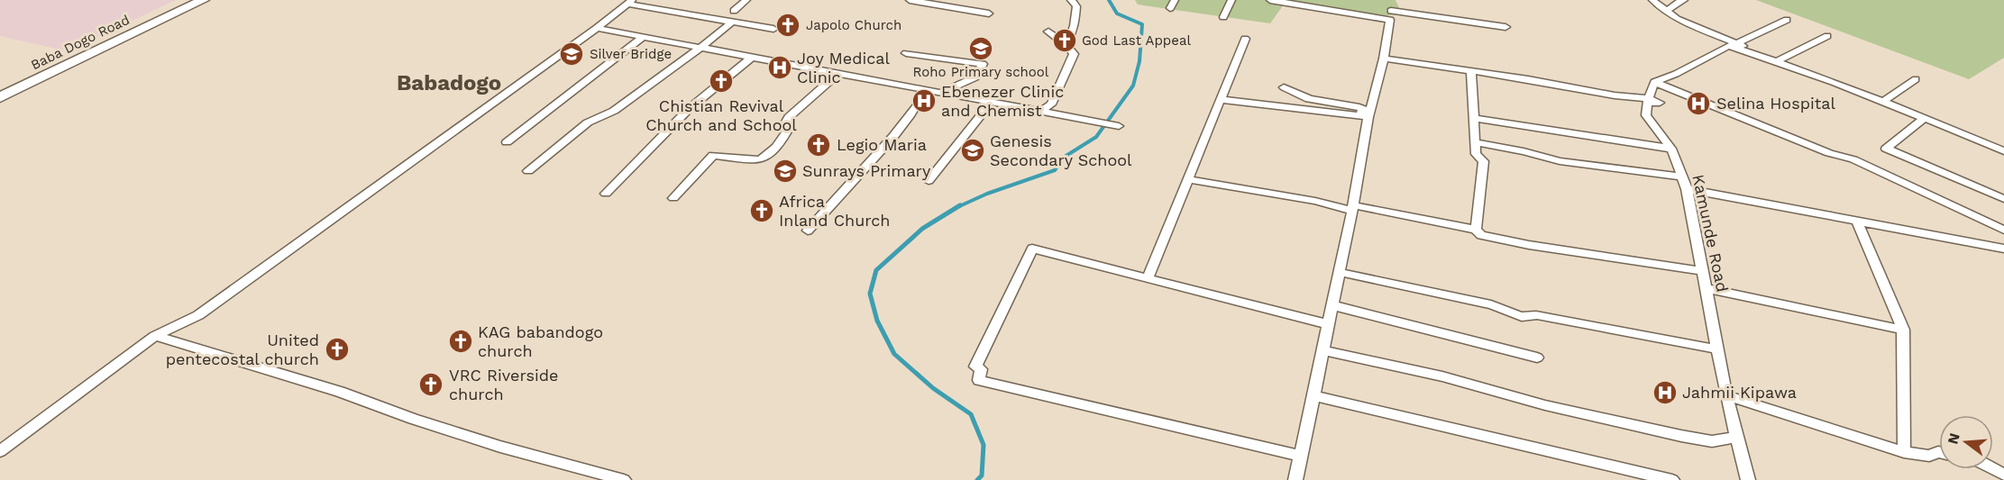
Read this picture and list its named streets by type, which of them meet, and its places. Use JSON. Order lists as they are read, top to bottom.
{
  "streets": {
    "street": ["Baba Dogo Road", "Kamunde Road"]
  },
  "districts": ["Babadogo"],
  "places": {
    "church": [
      "Japolo Church",
      "God Last Appeal",
      "Chistian Revival Church and School",
      "Legio Maria",
      "Africa Inland Church",
      "KAG babandogo church",
      "United pentecostal church",
      "VRC Riverside church"
    ],
    "school or university": [
      "Roho Primary school",
      "Silver Bridge",
      "Genesis Secondary School",
      "Sunrays Primary"
    ],
    "hospital": [
      "Joy Medical Clinic",
      "Ebenezer Clinic and Chemist",
      "Selina Hospital",
      "Jahmii Kipawa"
    ]
  },
  "north": "left"
}
